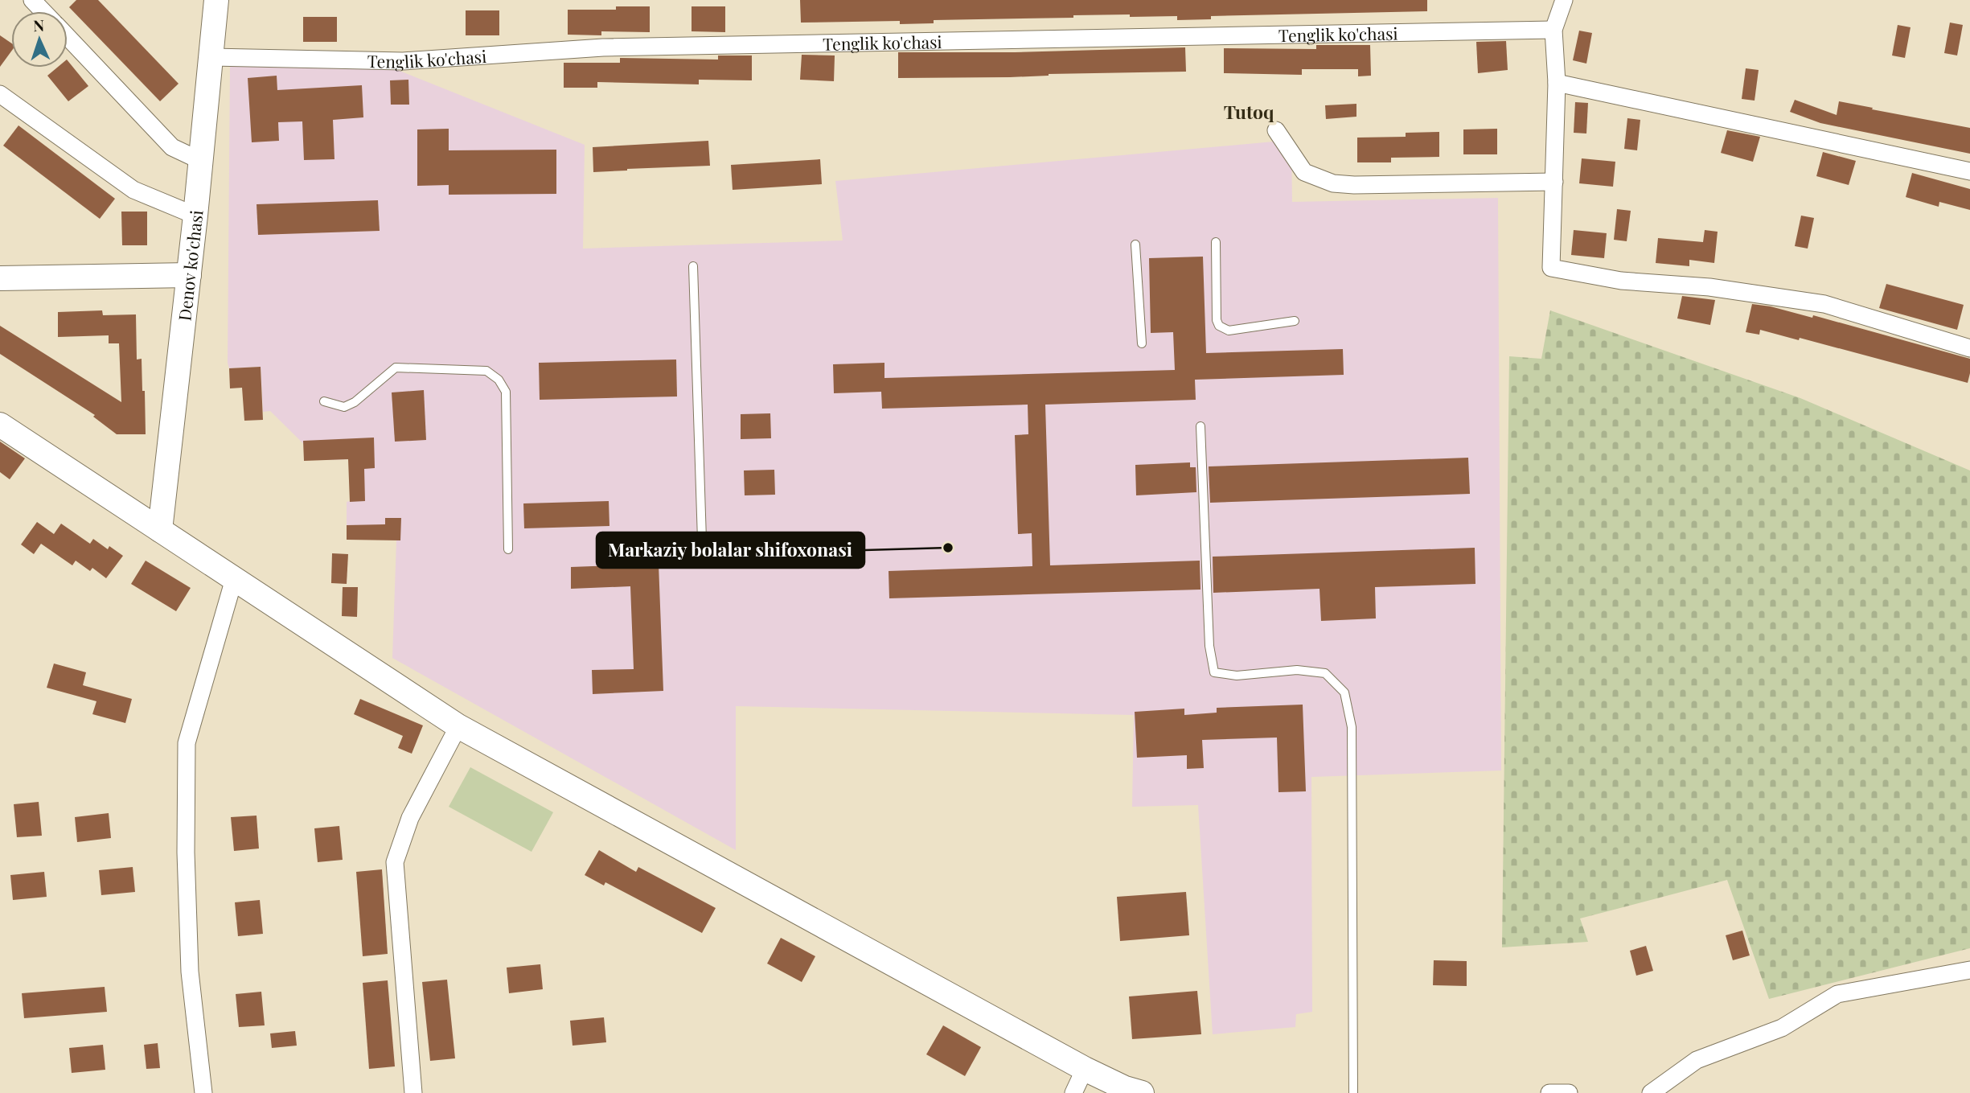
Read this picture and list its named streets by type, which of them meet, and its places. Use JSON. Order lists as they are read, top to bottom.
{
  "streets": {
    "street": ["Tenglik ko'chasi", "Denov ko'chasi"]
  },
  "crossings": [
    ["Tenglik ko'chasi", "Denov ko'chasi"]
  ],
  "districts": ["Tutoq"],
  "places": ["Markaziy bolalar shifoxonasi"],
  "north": "top"
}
